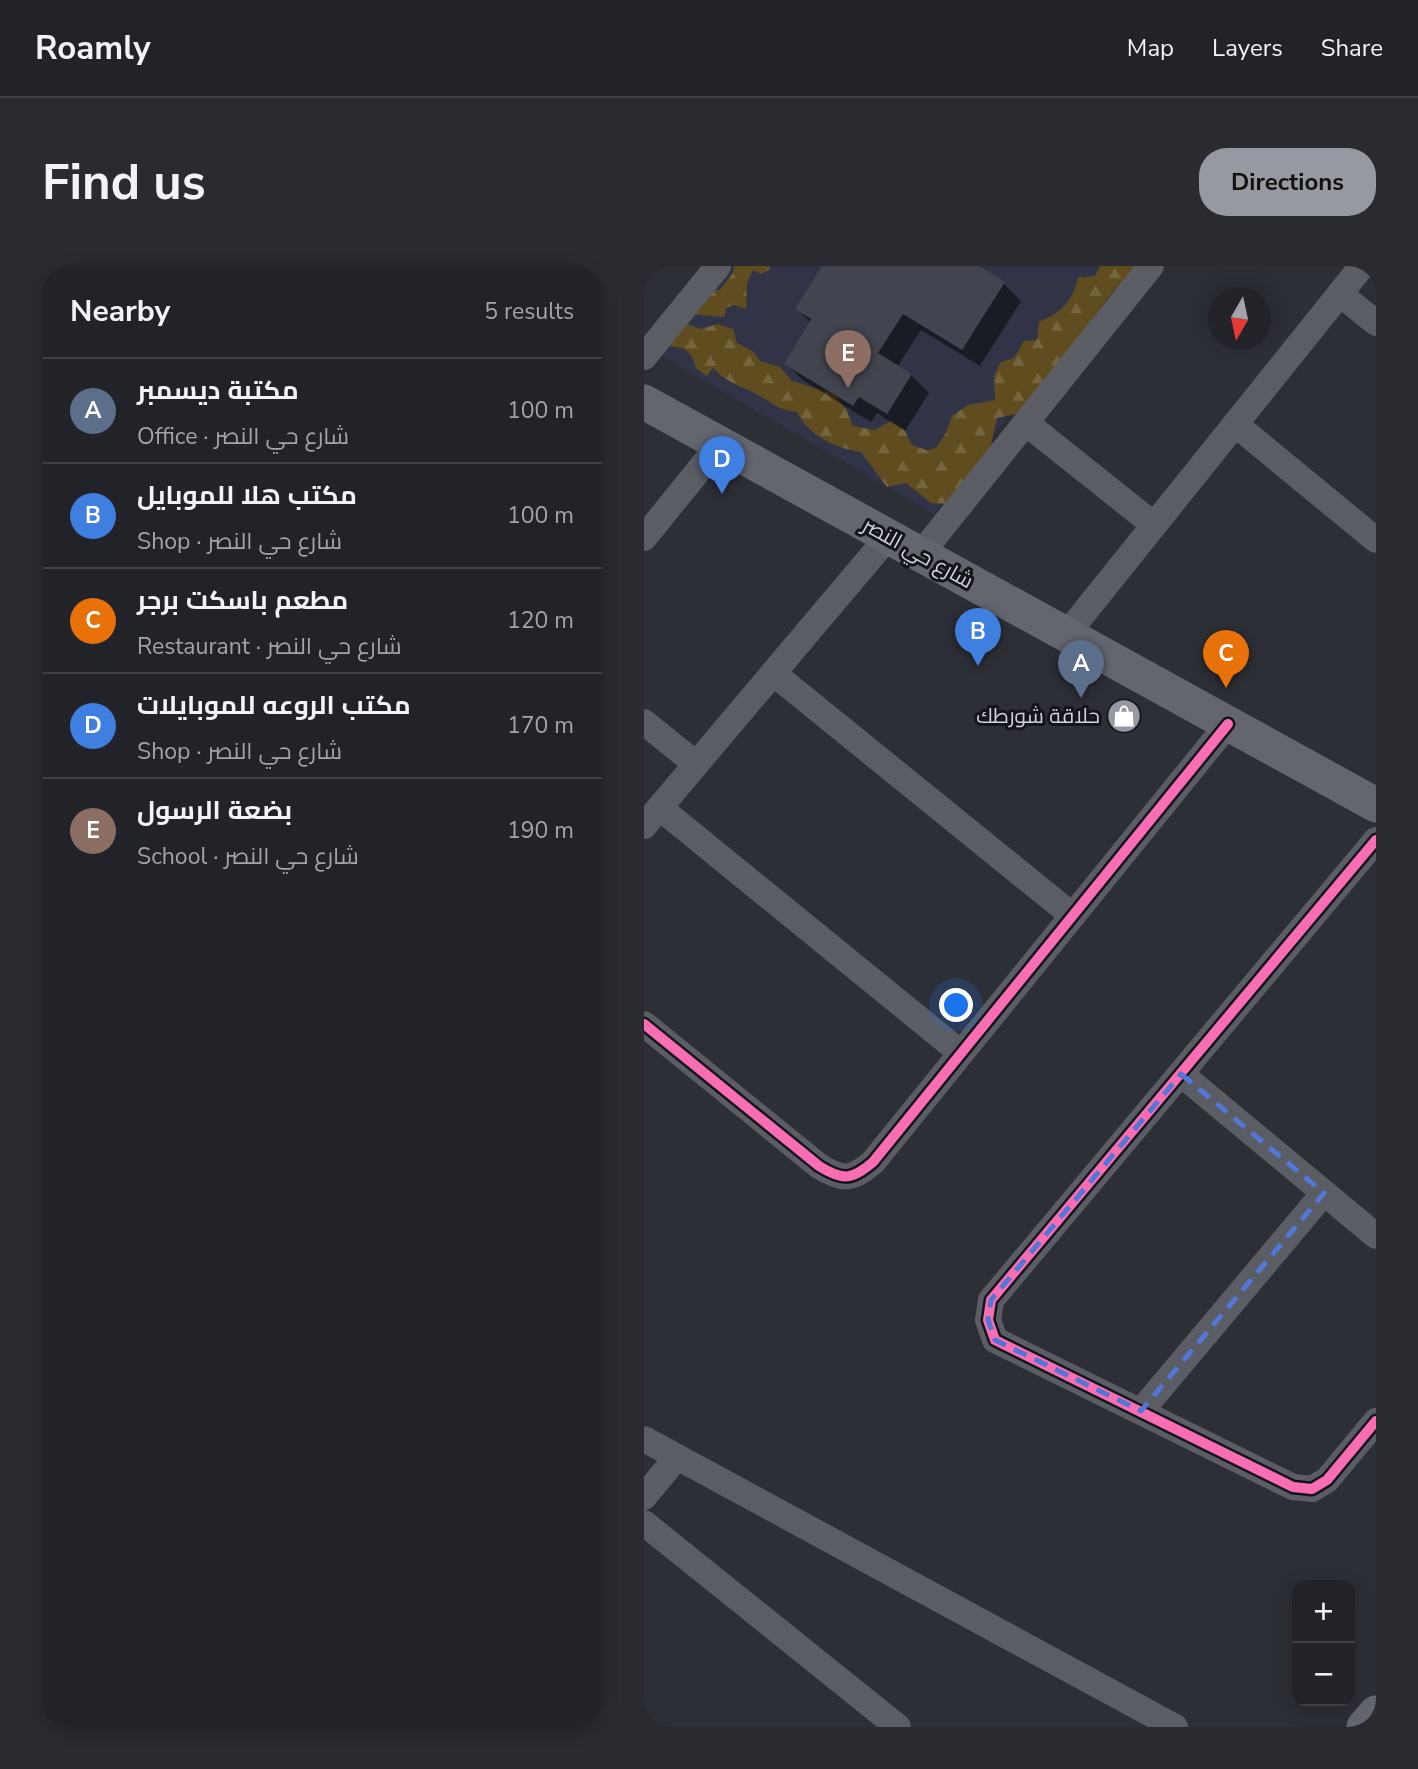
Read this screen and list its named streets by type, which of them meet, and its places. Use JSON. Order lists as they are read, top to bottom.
{
  "streets": {
    "main road": ["شارع حي النصر"]
  },
  "places": {
    "shop": ["حلاقة شورطك"]
  },
  "north": "bottom",
  "page": {
    "header": "Roamly",
    "nav": ["Map", "Layers", "Share"],
    "buttons": "Directions",
    "title": "Find us",
    "heading": ["Nearby", "5 results"],
    "pins": [
      "E",
      "D",
      "B",
      "C",
      "A"
    ],
    "list": [
      {
        "mark": "A",
        "name": "مكتبة ديسمبر",
        "note": "Office · شارع حي النصر",
        "value": "100 m"
      },
      {
        "mark": "B",
        "name": "مكتب هلا للموبايل",
        "note": "Shop · شارع حي النصر",
        "value": "100 m"
      },
      {
        "mark": "C",
        "name": "مطعم باسكت برجر",
        "note": "Restaurant · شارع حي النصر",
        "value": "120 m"
      },
      {
        "mark": "D",
        "name": "مكتب الروعه للموبايلات",
        "note": "Shop · شارع حي النصر",
        "value": "170 m"
      },
      {
        "mark": "E",
        "name": "بضعة الرسول",
        "note": "School · شارع حي النصر",
        "value": "190 m"
      }
    ],
    "map_buttons": ["+", "−"]
  }
}
